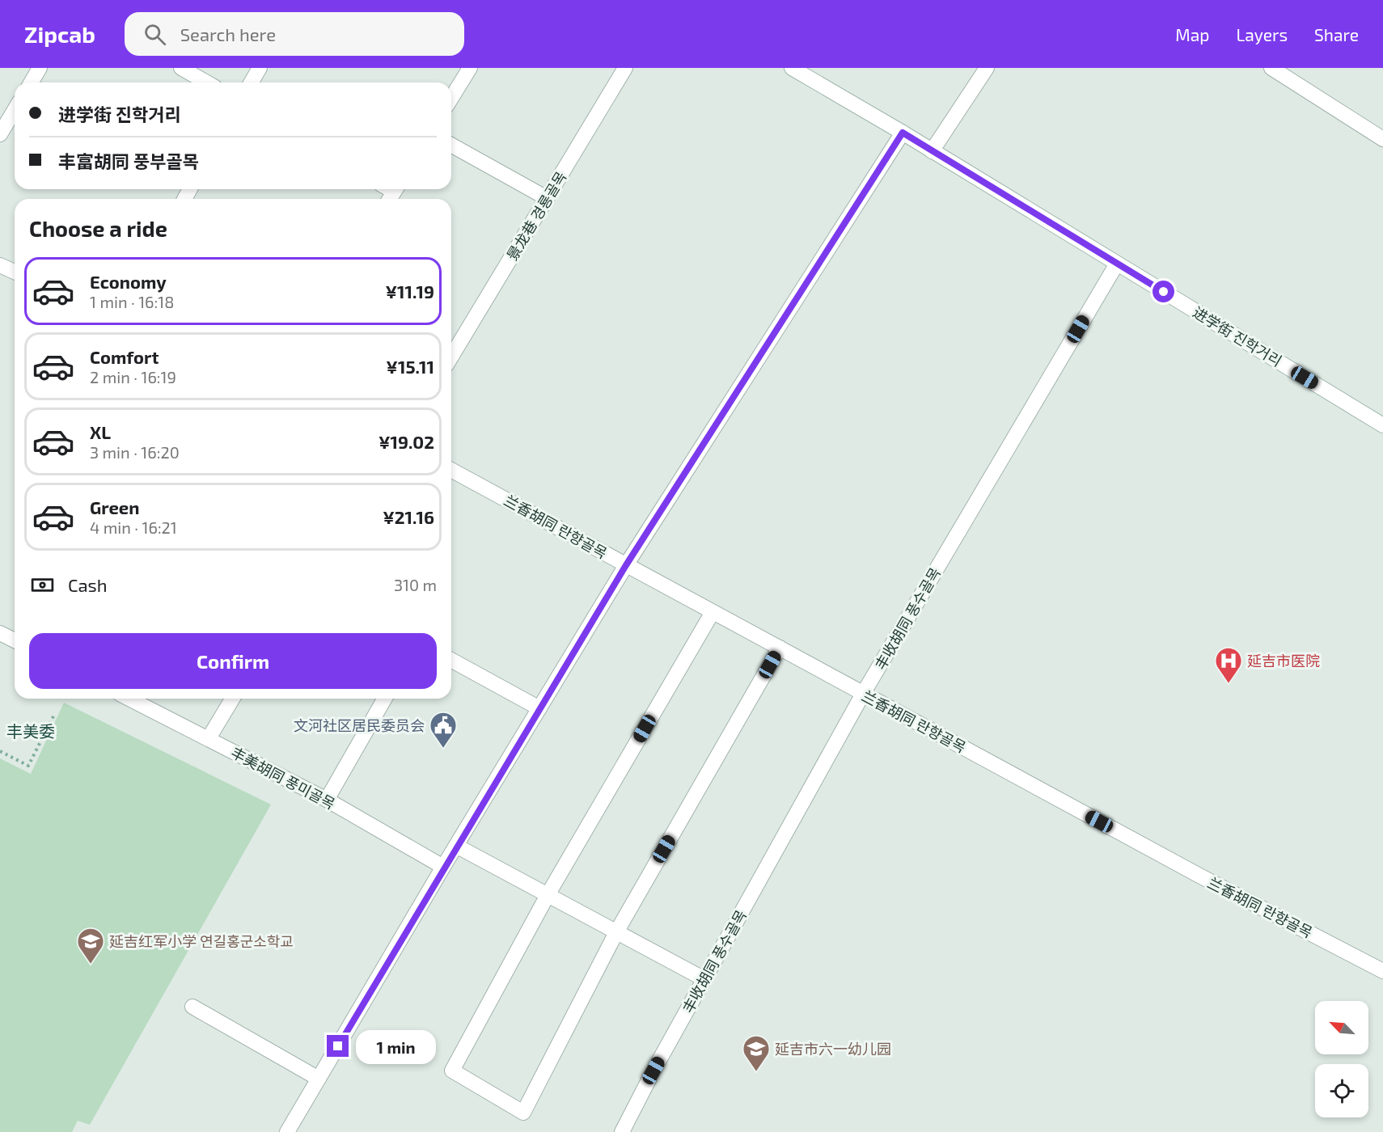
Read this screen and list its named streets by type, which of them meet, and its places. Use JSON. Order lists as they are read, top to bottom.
{
  "streets": {
    "street": [
      "景龙巷 경룡골목",
      "进学街 진학거리",
      "兰香胡同 란향골목",
      "丰收胡同 풍수골목",
      "丰美胡同 풍미골목"
    ]
  },
  "crossings": [
    ["进学街 진학거리", "丰收胡同 풍수골목"],
    ["兰香胡同 란향골목", "丰收胡同 풍수골목"]
  ],
  "districts": ["丰美委"],
  "places": {
    "hospital": ["延吉市医院"],
    "public building": ["文河社区居民委员会"],
    "school or university": ["延吉红军小学 연길홍군소학교", "延吉市六一幼儿园"]
  },
  "north": "top left",
  "page": {
    "header": "Zipcab",
    "search": "Search here",
    "nav": ["Map", "Layers", "Share"],
    "banner": ["进学街 진학거리", "丰富胡同 풍부골목"],
    "heading": "Choose a ride",
    "list": [
      {
        "name": "Economy",
        "note": "1 min · 16:18",
        "value": "¥11.19"
      },
      {
        "name": "Comfort",
        "note": "2 min · 16:19",
        "value": "¥15.11"
      },
      {
        "name": "XL",
        "note": "3 min · 16:20",
        "value": "¥19.02"
      },
      {
        "name": "Green",
        "note": "4 min · 16:21",
        "value": "¥21.16"
      }
    ],
    "pay": ["Cash", "310 m"],
    "buttons": "Confirm",
    "bubble": "1 min"
  }
}
